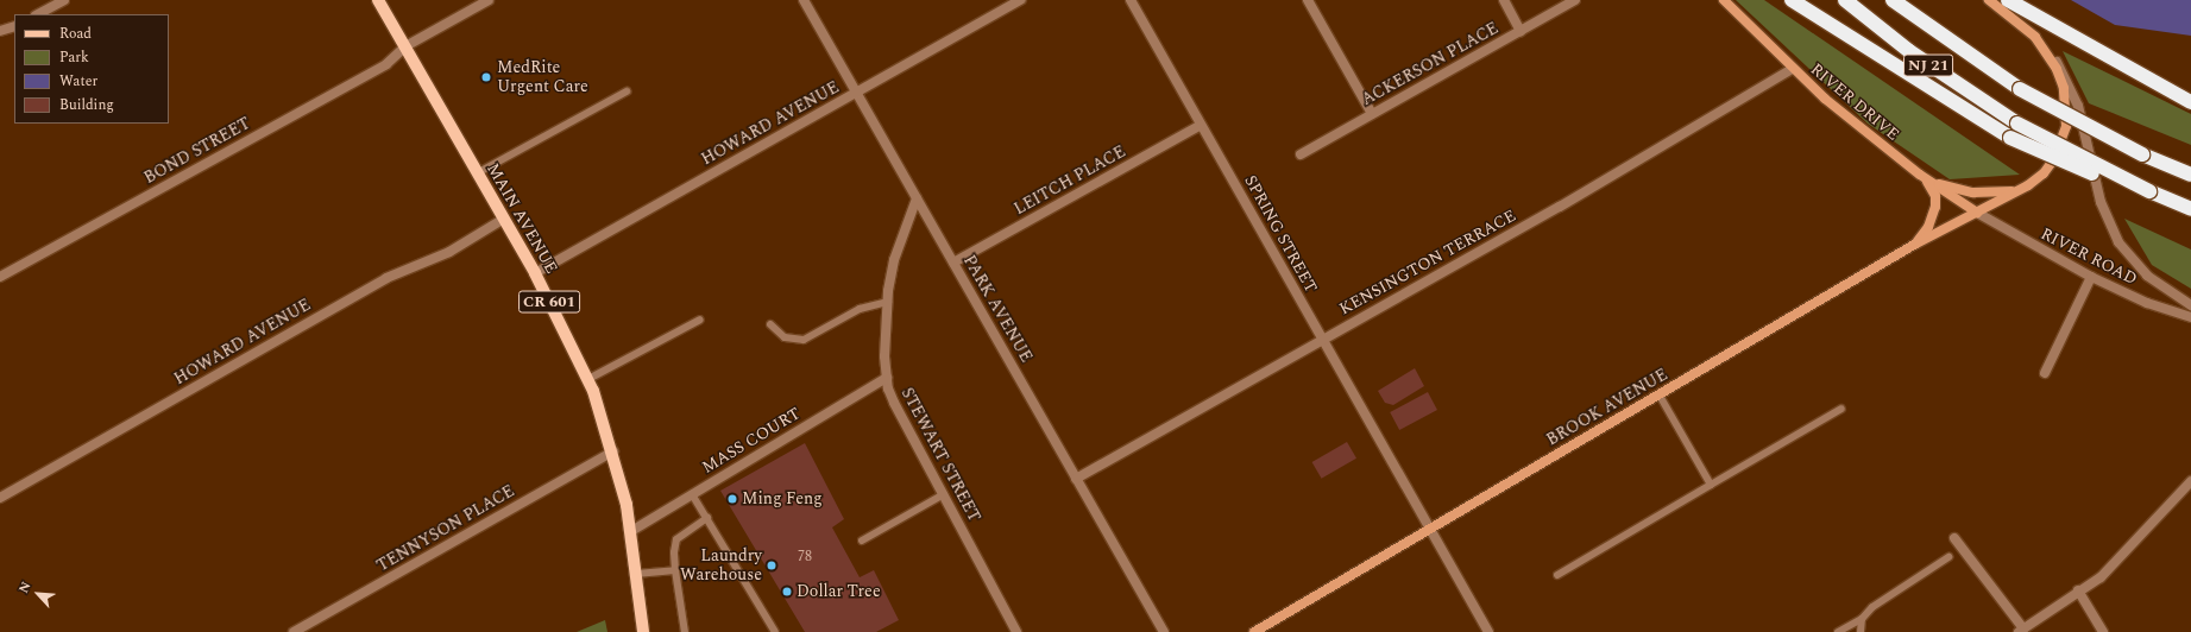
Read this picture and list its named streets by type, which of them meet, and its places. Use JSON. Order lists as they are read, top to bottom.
{
  "streets": {
    "highway": ["NJ 21"],
    "main road": [
      "RIVER DRIVE",
      "MAIN AVENUE",
      "CR 601",
      "BROOK AVENUE"
    ],
    "street": [
      "ACKERSON PLACE",
      "HOWARD AVENUE",
      "BOND STREET",
      "LEITCH PLACE",
      "SPRING STREET",
      "RIVER ROAD",
      "KENSINGTON TERRACE",
      "PARK AVENUE",
      "MASS COURT",
      "STEWART STREET",
      "TENNYSON PLACE"
    ]
  },
  "crossings": [
    ["RIVER DRIVE", "RIVER ROAD"],
    ["RIVER DRIVE", "KENSINGTON TERRACE"],
    ["RIVER DRIVE", "BROOK AVENUE"],
    ["HOWARD AVENUE", "MAIN AVENUE"],
    ["HOWARD AVENUE", "PARK AVENUE"],
    ["BOND STREET", "MAIN AVENUE"],
    ["LEITCH PLACE", "SPRING STREET"],
    ["LEITCH PLACE", "PARK AVENUE"],
    ["MAIN AVENUE", "MASS COURT"],
    ["MAIN AVENUE", "TENNYSON PLACE"],
    ["SPRING STREET", "KENSINGTON TERRACE"],
    ["SPRING STREET", "BROOK AVENUE"],
    ["RIVER ROAD", "BROOK AVENUE"],
    ["KENSINGTON TERRACE", "PARK AVENUE"],
    ["PARK AVENUE", "STEWART STREET"],
    ["MASS COURT", "STEWART STREET"]
  ],
  "places": [
    "MedRite Urgent Care",
    "Ming Feng",
    "Laundry Warehouse",
    "Dollar Tree"
  ],
  "house_numbers": ["78"],
  "legend": [
    "Road",
    "Park",
    "Water",
    "Building"
  ],
  "north": "top left"
}
